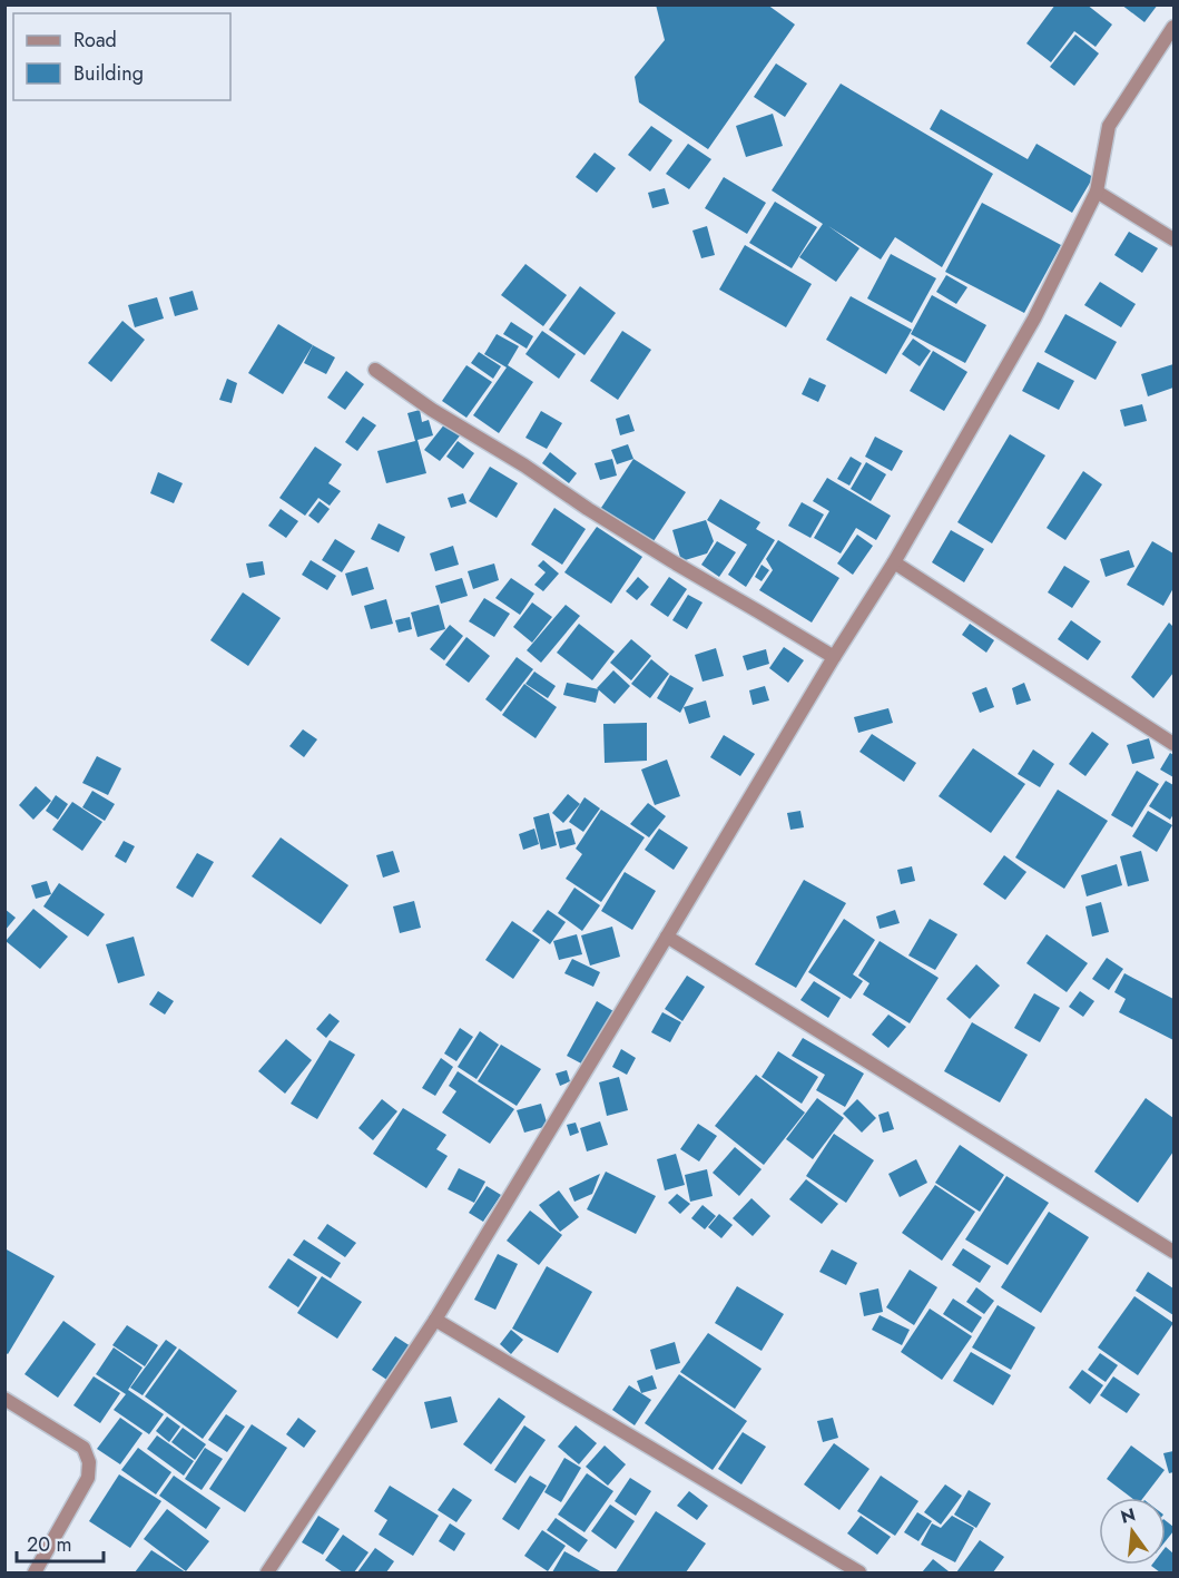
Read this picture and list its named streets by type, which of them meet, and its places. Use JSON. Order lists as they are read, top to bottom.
{
  "legend": ["Road", "Building"],
  "scale_bar": "20 m",
  "north": "top"
}
